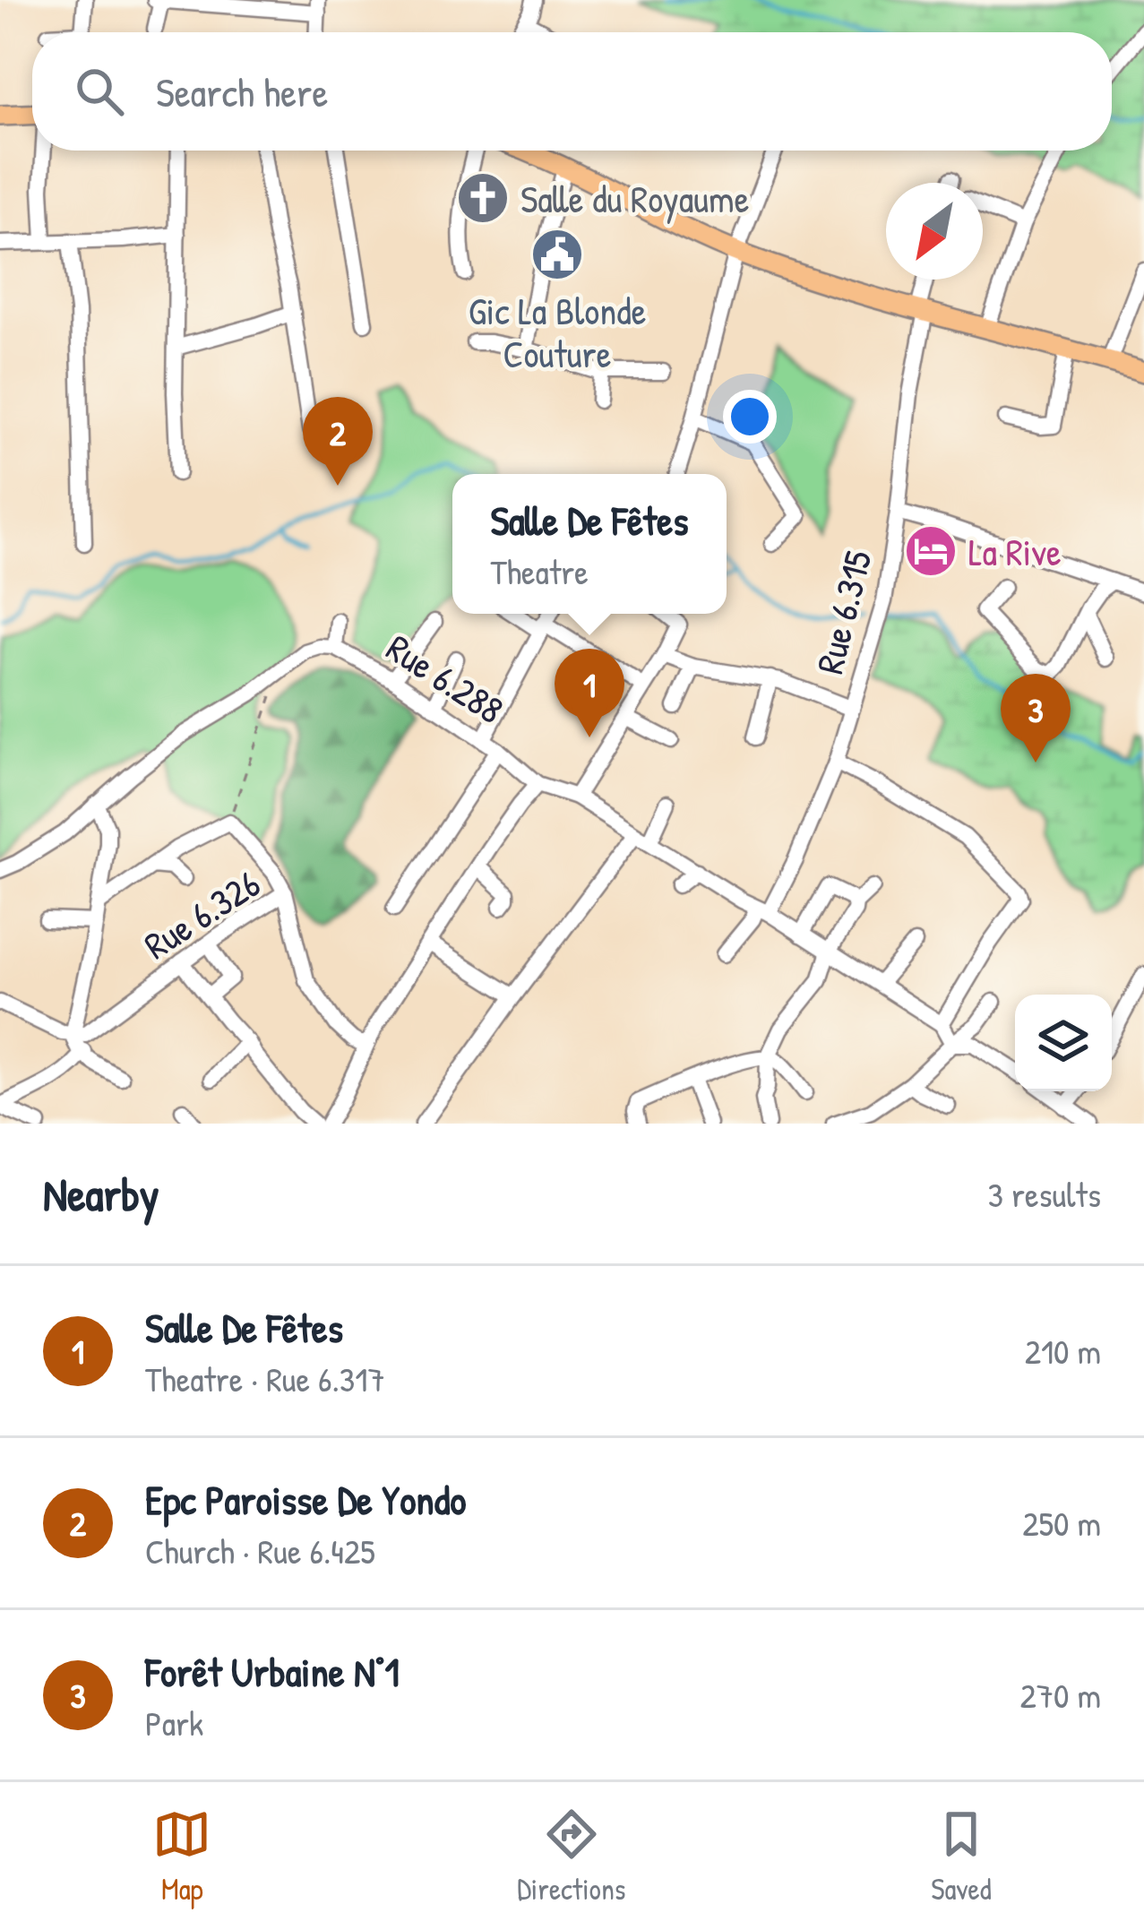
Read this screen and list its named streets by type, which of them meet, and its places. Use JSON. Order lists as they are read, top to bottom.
{
  "streets": {
    "street": ["Rue 6.315", "Rue 6.288", "Rue 6.326"]
  },
  "crossings": [
    ["Rue 6.315", "Rue 6.288"]
  ],
  "places": {
    "church": ["Salle du Royaume"],
    "public building": ["Gic La Blonde Couture"],
    "hotel": ["La Rive"]
  },
  "north": "bottom left",
  "page": {
    "search": "Search here",
    "pins": ["2", "1", "3"],
    "popup": ["Salle De Fêtes", "Theatre"],
    "heading": ["Nearby", "3 results"],
    "list": [
      {
        "mark": "1",
        "name": "Salle De Fêtes",
        "note": "Theatre · Rue 6.317",
        "value": "210 m"
      },
      {
        "mark": "2",
        "name": "Epc Paroisse De Yondo",
        "note": "Church · Rue 6.425",
        "value": "250 m"
      },
      {
        "mark": "3",
        "name": "Forêt Urbaine N°1",
        "note": "Park",
        "value": "270 m"
      }
    ],
    "nav": ["Map", "Directions", "Saved"]
  }
}
